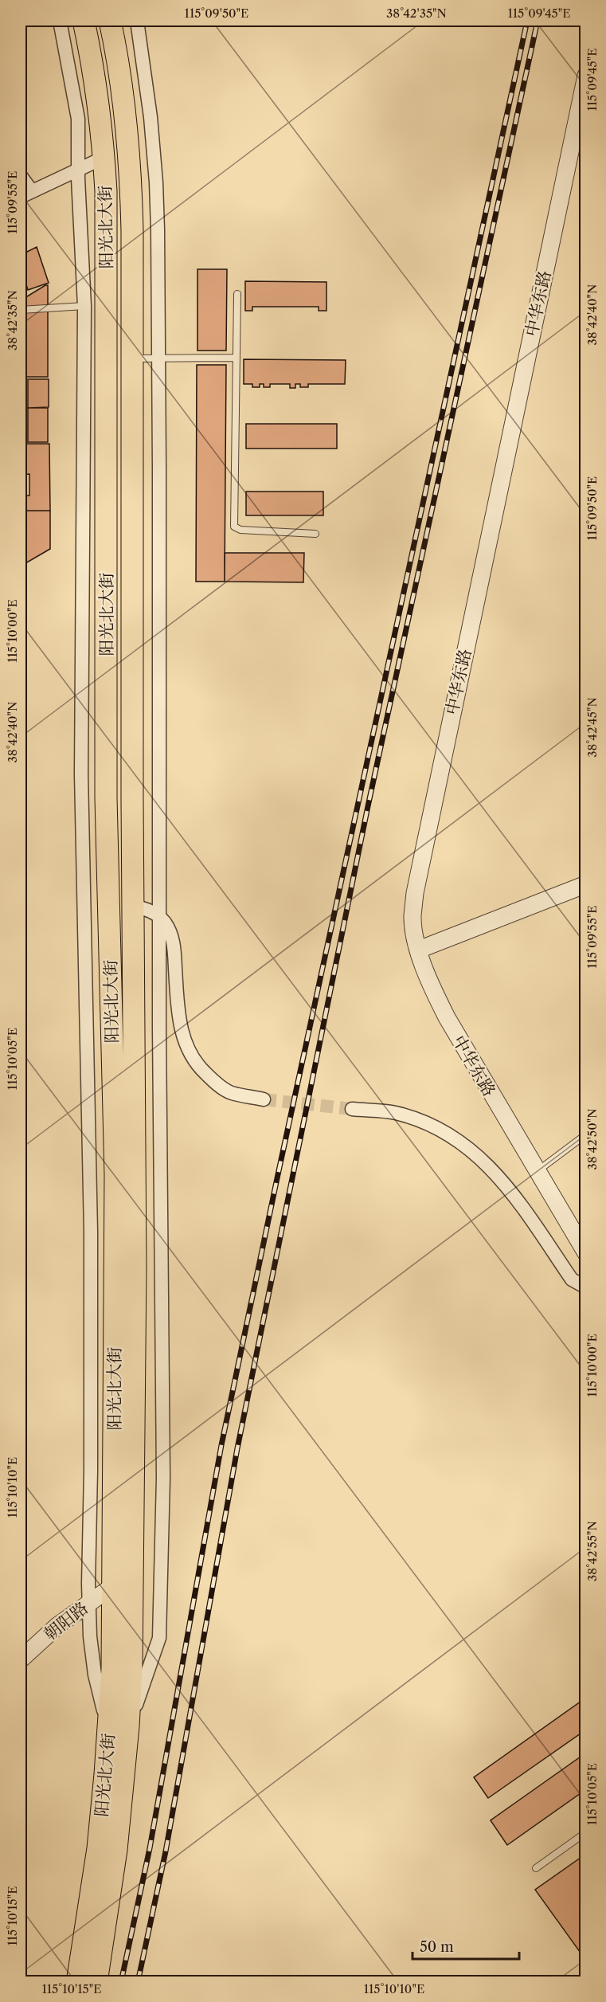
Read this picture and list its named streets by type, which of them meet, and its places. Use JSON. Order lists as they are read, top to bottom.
{
  "streets": {
    "highway": ["阳光北大街"],
    "street": ["中华东路", "朝阳路"]
  },
  "crossings": [
    ["阳光北大街", "朝阳路"]
  ],
  "scale_bar": "50 m",
  "coordinates": [
    "115°09'50\"E",
    "38°42'35\"N",
    "115°09'45\"E",
    "115°09'55\"E",
    "38°42'40\"N",
    "115°10'00\"E",
    "38°42'45\"N",
    "115°10'05\"E",
    "38°42'50\"N",
    "115°10'10\"E",
    "38°42'55\"N",
    "115°10'15\"E"
  ]
}
